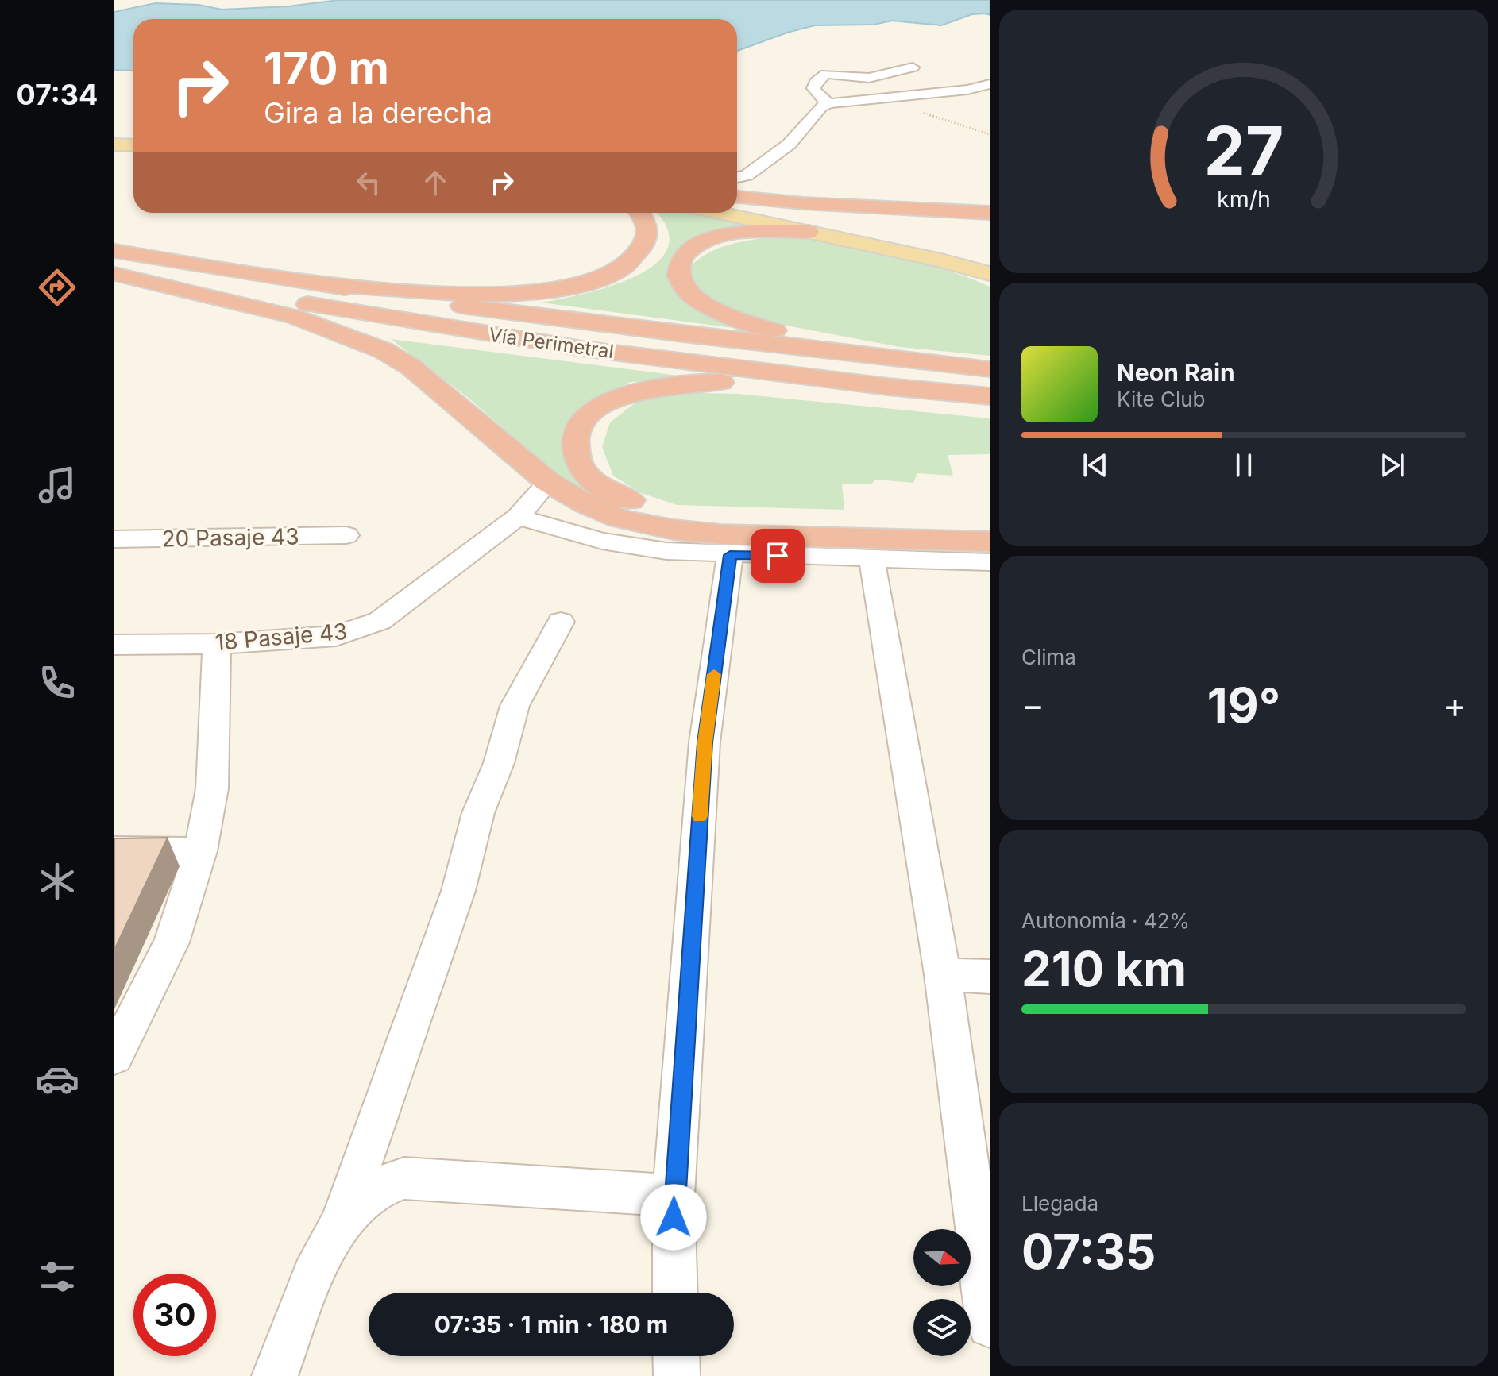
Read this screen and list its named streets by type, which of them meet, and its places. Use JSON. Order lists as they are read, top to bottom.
{
  "streets": {
    "highway": ["Vía Perimetral"],
    "street": ["20 Pasaje 43", "18 Pasaje 43"]
  },
  "north": "right",
  "page": {
    "tabs": "07:34",
    "turn": ["170 m", "Gira a la derecha"],
    "song": ["Neon Rain", "Kite Club"],
    "tile": [
      "Clima",
      ["Autonomía · 42%", "210 km"],
      ["Llegada", "07:35"]
    ],
    "heat": ["−", "19°", "+"],
    "limit": "30",
    "trip": "07:35 · 1 min · 180 m",
    "gauge": ["27", "km/h"]
  }
}
